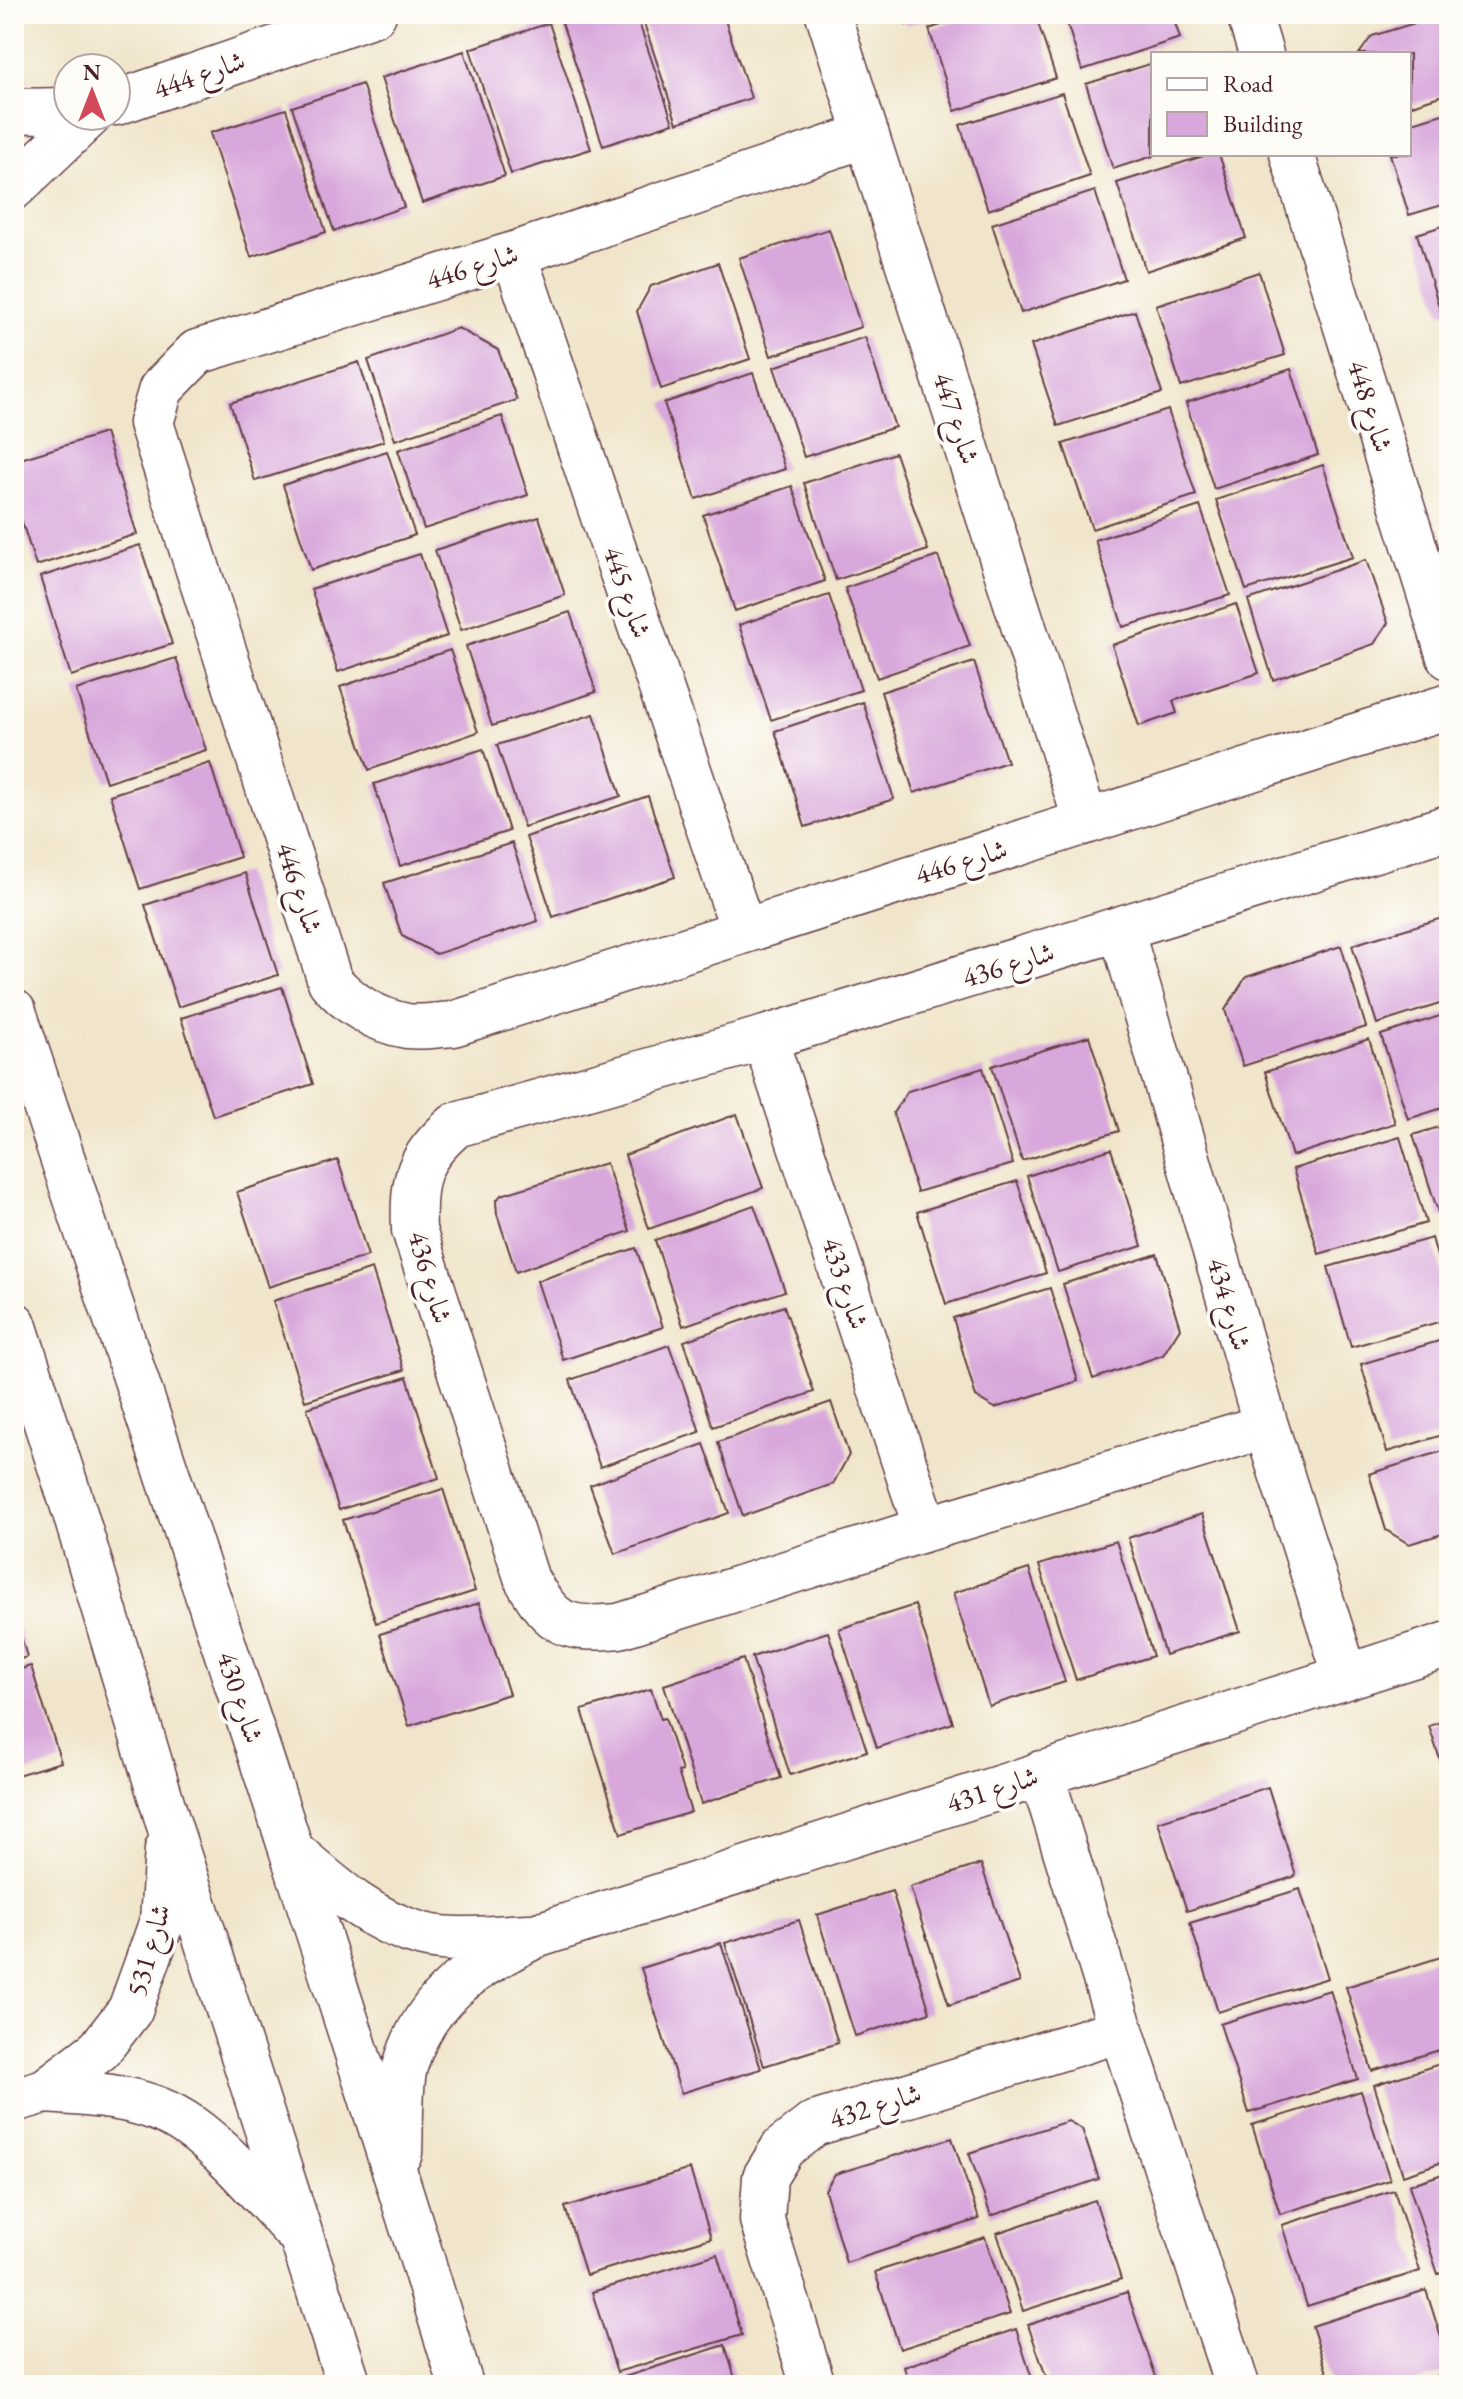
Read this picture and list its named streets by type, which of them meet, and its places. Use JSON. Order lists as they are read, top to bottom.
{
  "streets": {
    "street": [
      "شارع 444",
      "شارع 446",
      "شارع 448",
      "شارع 447",
      "شارع 445",
      "شارع 436",
      "شارع 433",
      "شارع 434",
      "شارع 430",
      "شارع 431",
      "شارع 531",
      "شارع 432"
    ]
  },
  "crossings": [
    ["شارع 446", "شارع 447"],
    ["شارع 446", "شارع 445"],
    ["شارع 436", "شارع 433"],
    ["شارع 436", "شارع 434"],
    ["شارع 434", "شارع 431"],
    ["شارع 430", "شارع 431"]
  ],
  "legend": ["Road", "Building"],
  "north": "top"
}
